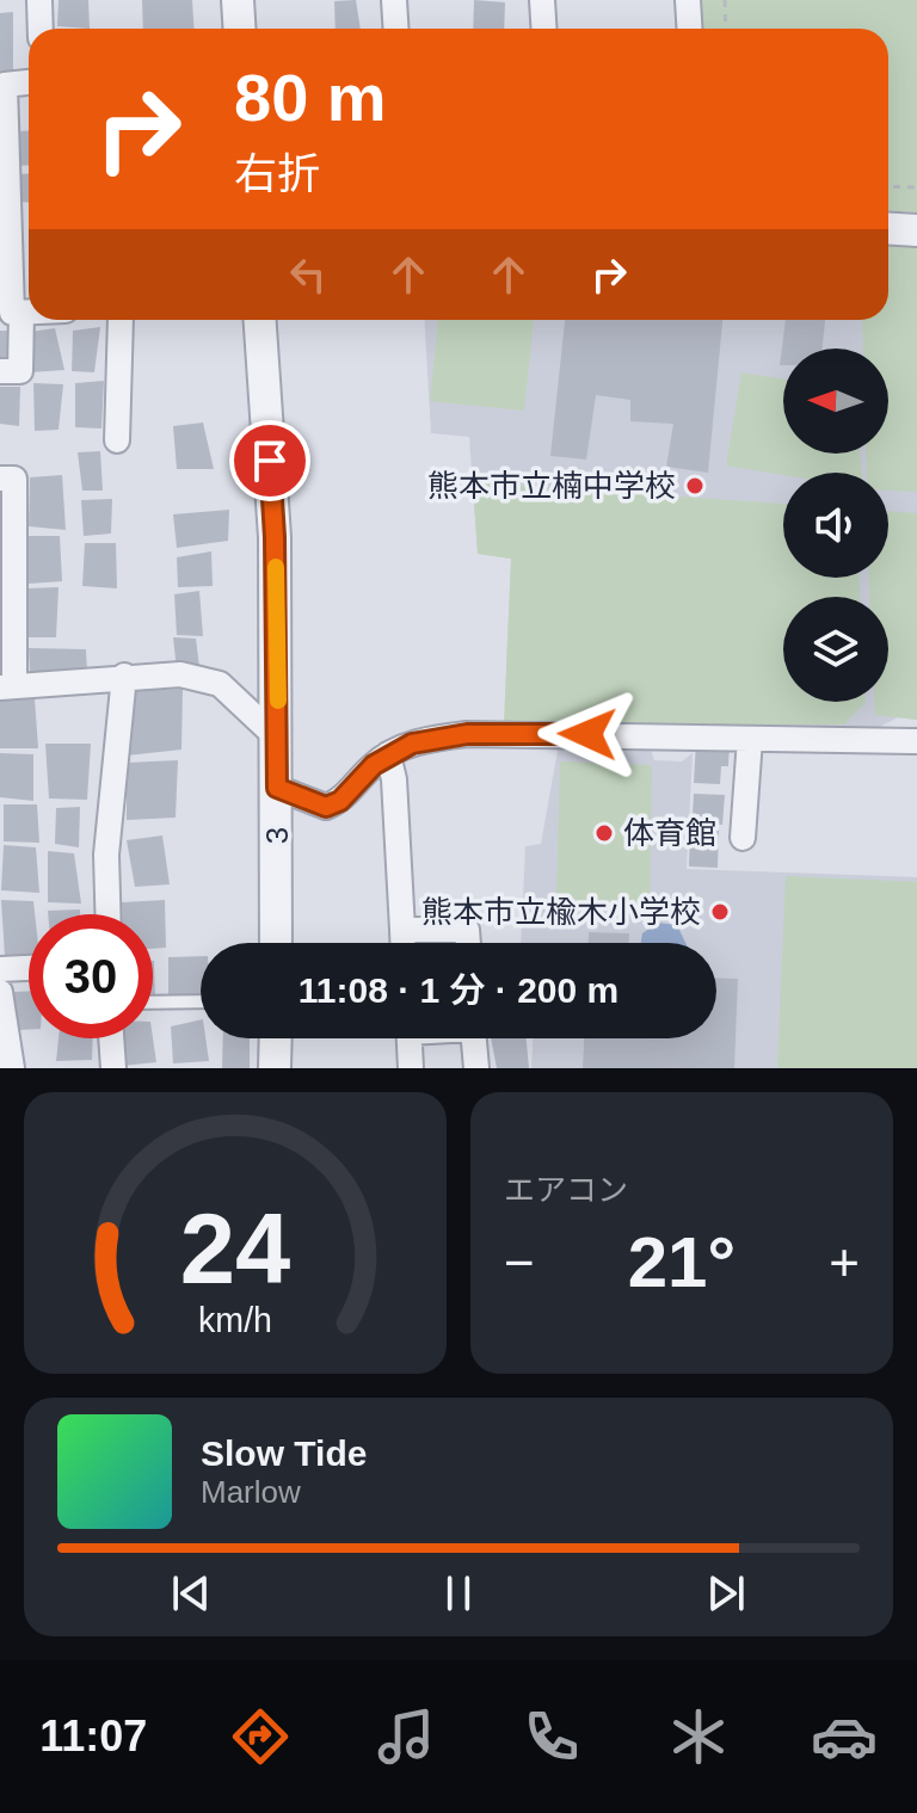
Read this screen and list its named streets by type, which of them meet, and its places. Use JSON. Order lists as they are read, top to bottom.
{
  "streets": {
    "street": ["3"]
  },
  "places": ["熊本市立楠中学校", "体育館", "熊本市立楡木小学校"],
  "north": "left",
  "page": {
    "turn": ["80 m", "右折"],
    "limit": "30",
    "trip": "11:08 · 1 分 · 200 m",
    "tile": "エアコン",
    "heat": ["−", "21°", "+"],
    "song": ["Slow Tide", "Marlow"],
    "tabs": "11:07",
    "gauge": ["24", "km/h"]
  }
}
